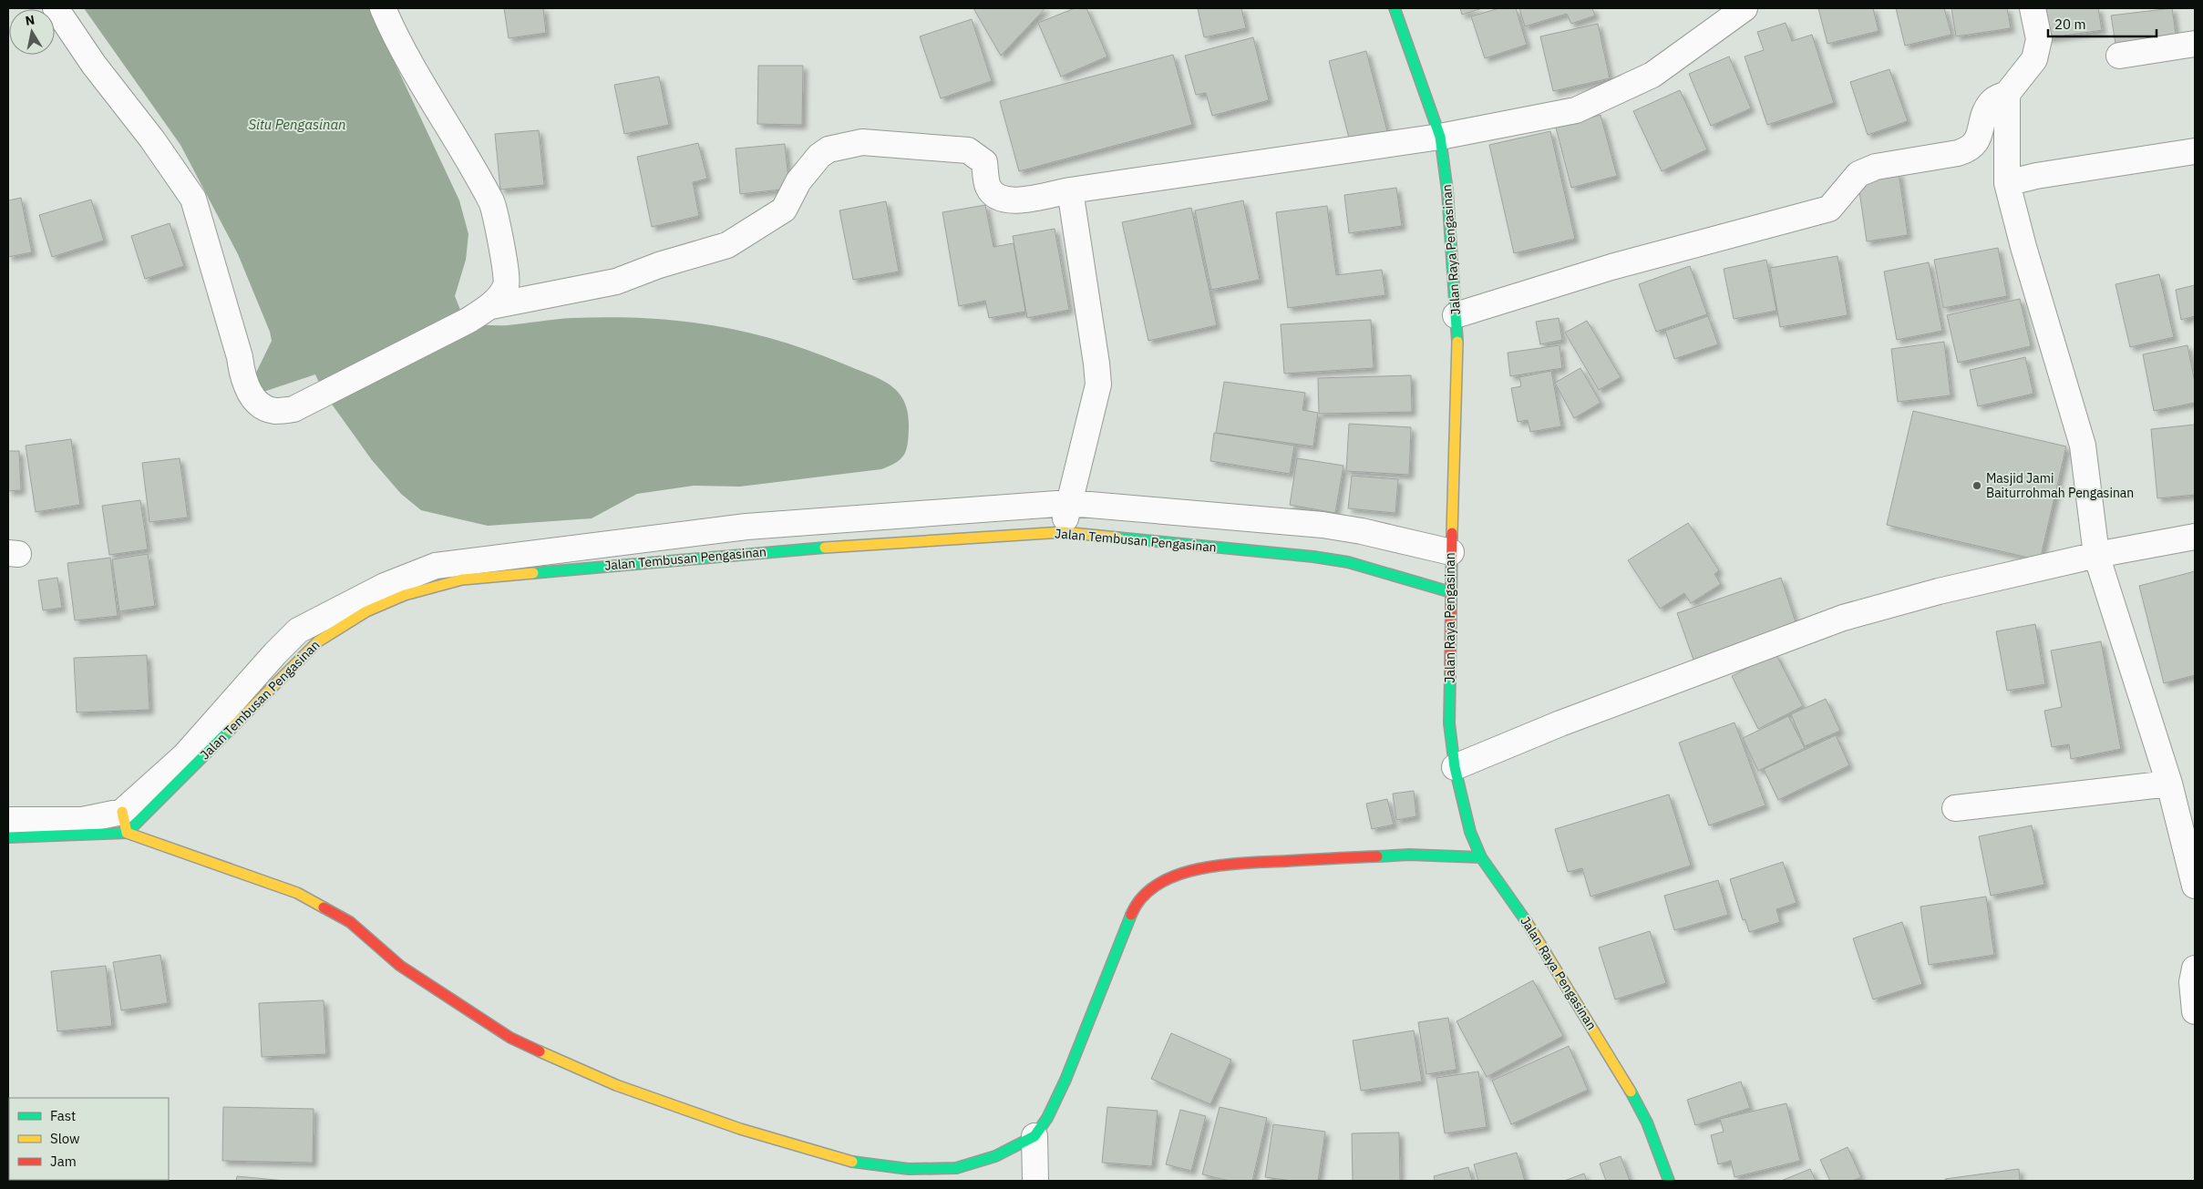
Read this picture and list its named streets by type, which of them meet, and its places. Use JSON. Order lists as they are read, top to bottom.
{
  "streets": {
    "street": ["Jalan Raya Pengasinan", "Jalan Tembusan Pengasinan"]
  },
  "crossings": [
    ["Jalan Raya Pengasinan", "Jalan Tembusan Pengasinan"]
  ],
  "water": ["Situ Pengasinan"],
  "places": ["Masjid Jami Baiturrohmah Pengasinan"],
  "legend": ["Fast", "Slow", "Jam"],
  "scale_bar": "20 m",
  "north": "top"
}
